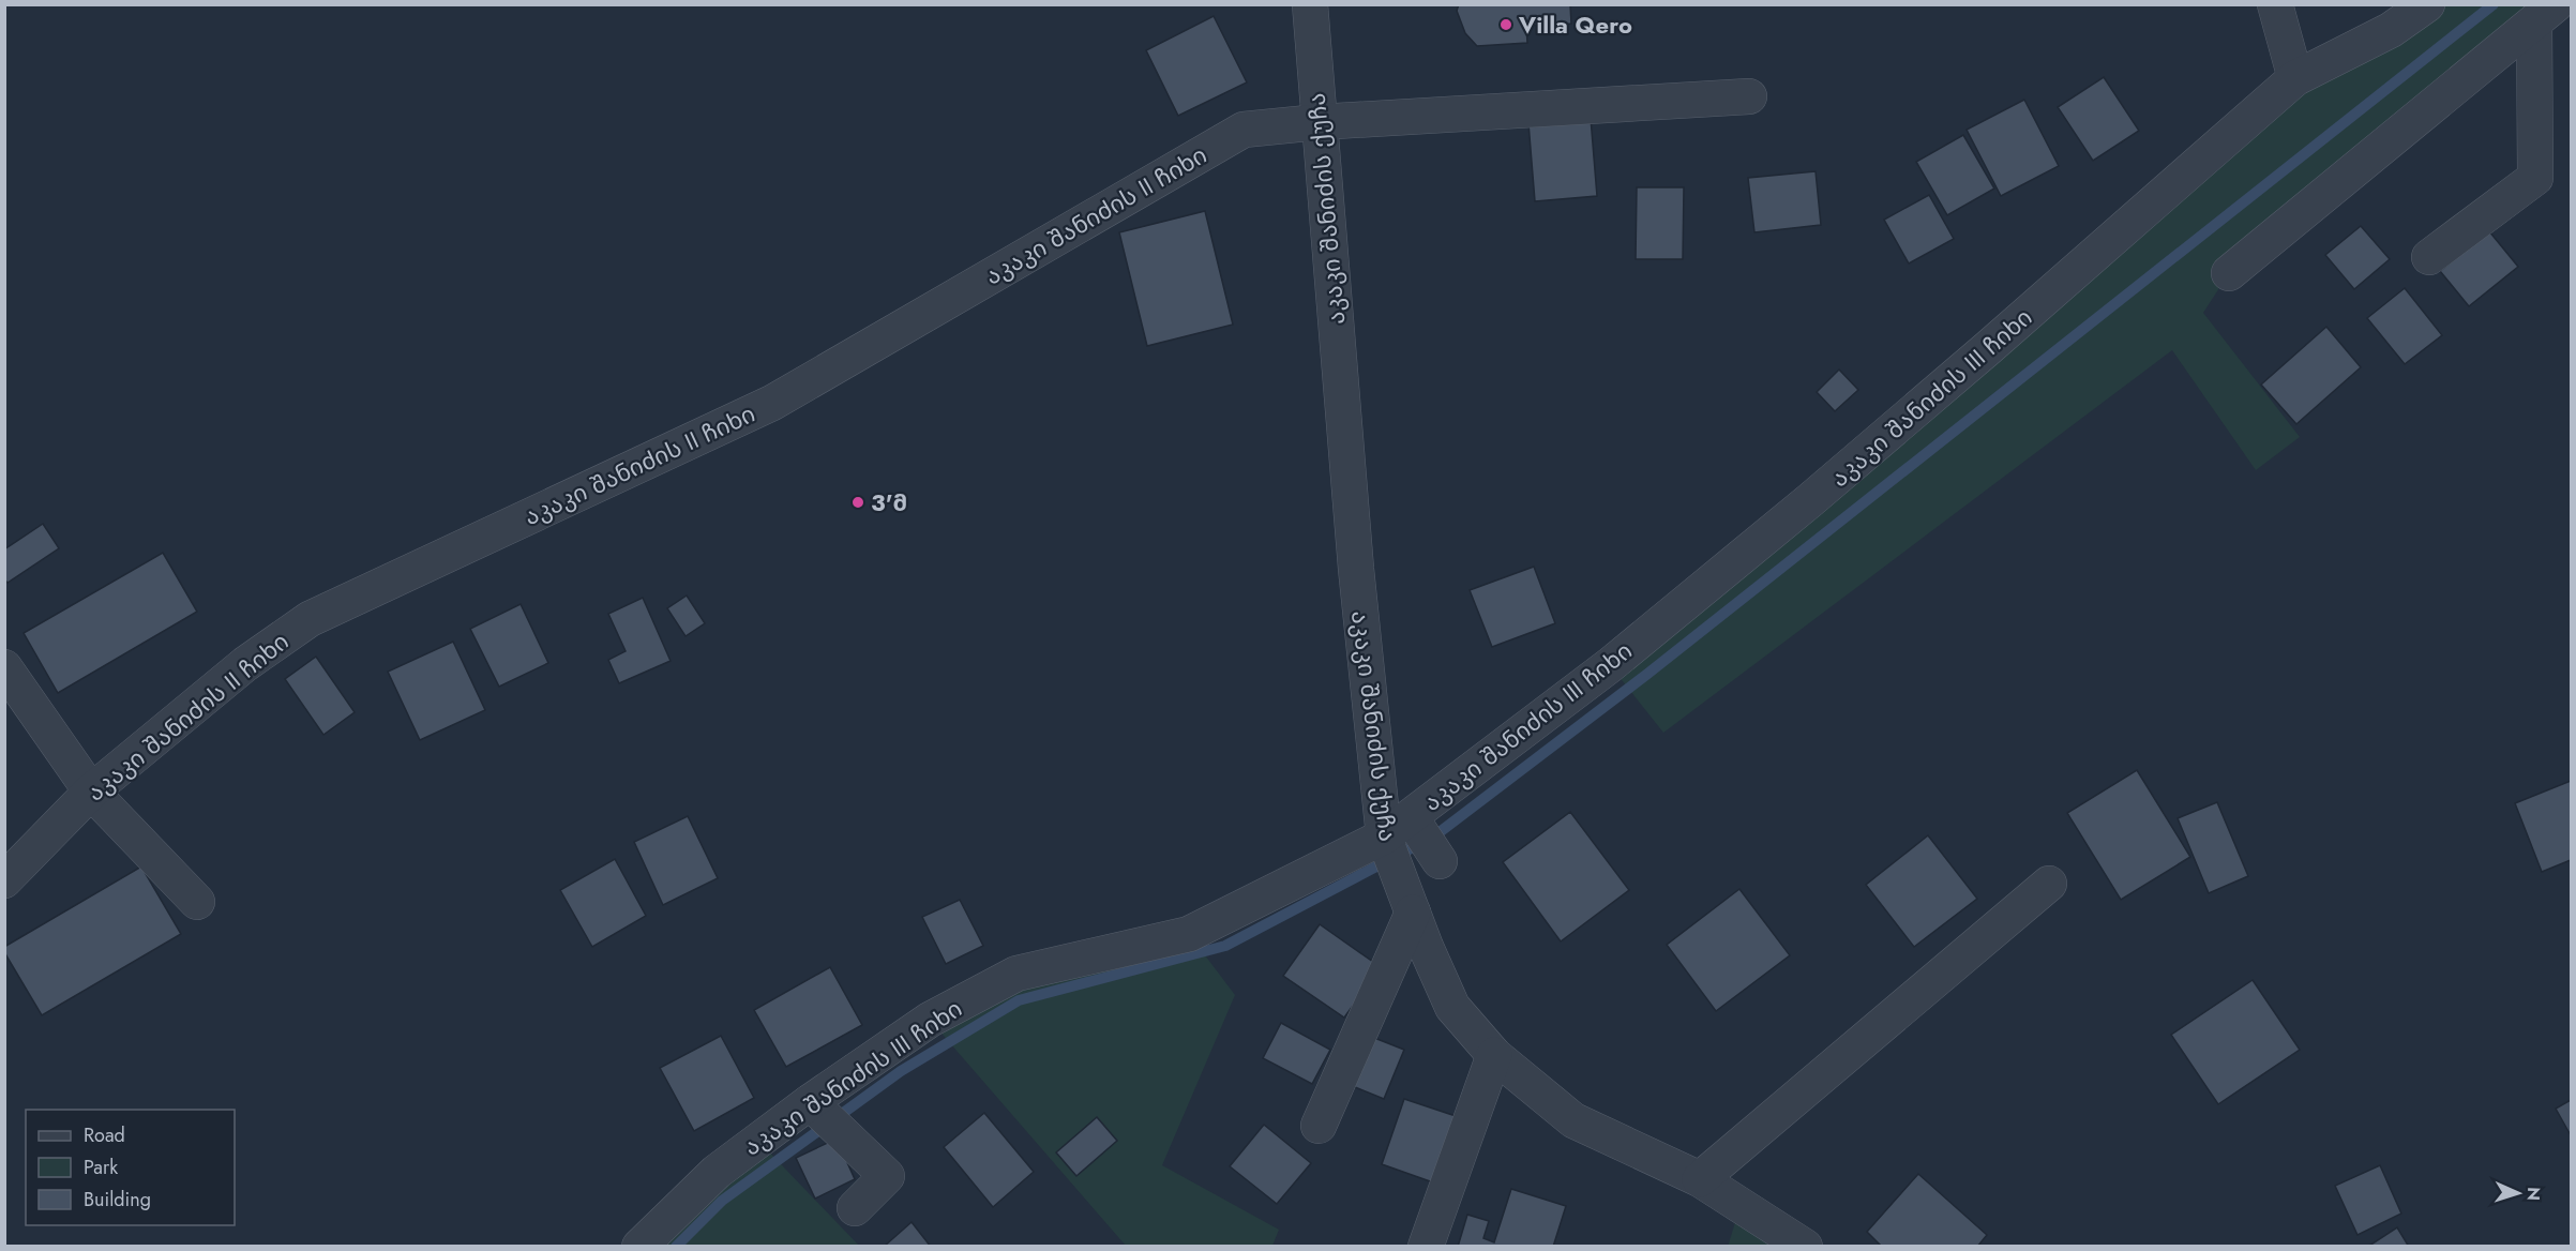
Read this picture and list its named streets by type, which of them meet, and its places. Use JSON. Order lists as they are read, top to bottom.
{
  "streets": {
    "street": ["აკაკი შანიძის ქუჩა", "აკაკი შანიძის II ჩიხი", "აკაკი შანიძის III ჩიხი"]
  },
  "crossings": [
    ["აკაკი შანიძის ქუჩა", "აკაკი შანიძის II ჩიხი"],
    ["აკაკი შანიძის ქუჩა", "აკაკი შანიძის III ჩიხი"]
  ],
  "places": ["Villa Qero", "3'მ"],
  "legend": ["Road", "Park", "Building"],
  "north": "right"
}
